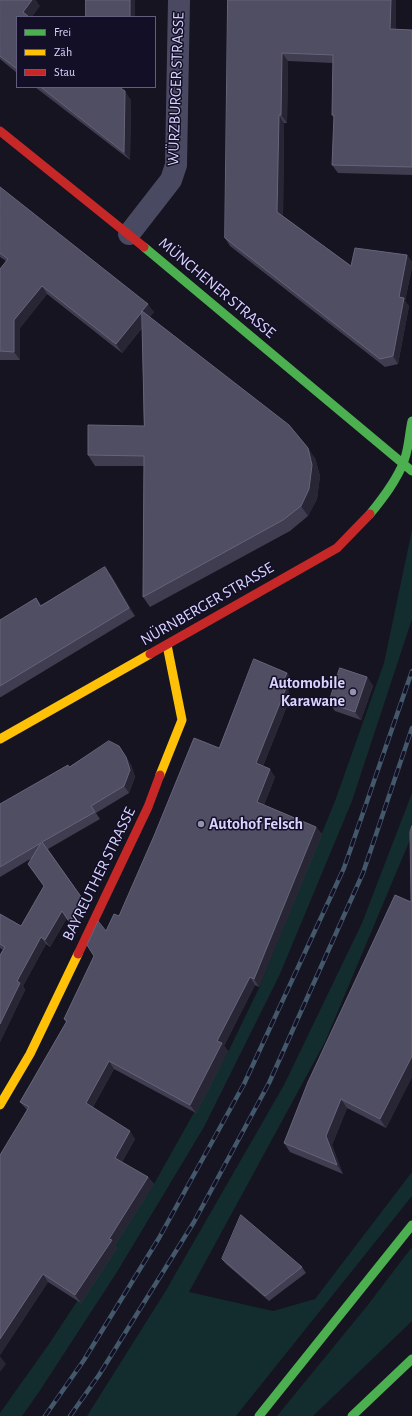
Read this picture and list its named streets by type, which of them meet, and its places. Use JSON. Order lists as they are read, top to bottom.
{
  "streets": {
    "main road": ["MÜNCHENER STRASSE", "NÜRNBERGER STRASSE", "BAYREUTHER STRASSE"],
    "street": ["WÜRZBURGER STRASSE"]
  },
  "crossings": [
    ["WÜRZBURGER STRASSE", "MÜNCHENER STRASSE"],
    ["MÜNCHENER STRASSE", "NÜRNBERGER STRASSE"],
    ["NÜRNBERGER STRASSE", "BAYREUTHER STRASSE"]
  ],
  "places": ["Automobile Karawane", "Autohof Felsch"],
  "legend": ["Frei", "Zäh", "Stau"]
}
